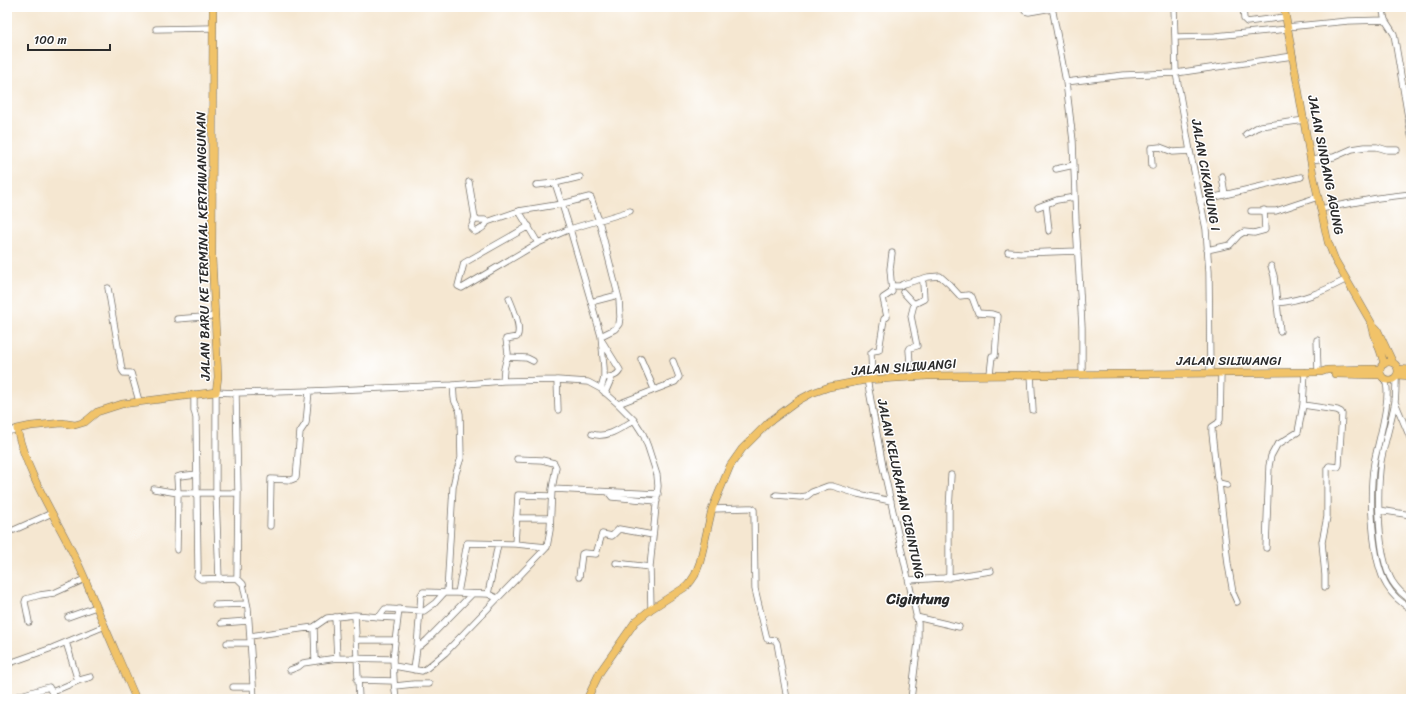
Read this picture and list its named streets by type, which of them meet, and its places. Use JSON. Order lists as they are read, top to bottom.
{
  "streets": {
    "main road": ["JALAN SINDANG AGUNG", "JALAN BARU KE TERMINAL KERTAWANGUNAN", "JALAN SILIWANGI"],
    "street": ["JALAN CIKAWUNG I", "JALAN KELURAHAN CIGINTUNG"]
  },
  "crossings": [
    ["JALAN SINDANG AGUNG", "JALAN SILIWANGI"],
    ["JALAN CIKAWUNG I", "JALAN SILIWANGI"],
    ["JALAN SILIWANGI", "JALAN KELURAHAN CIGINTUNG"]
  ],
  "districts": ["Cigintung"],
  "scale_bar": "100 m"
}
